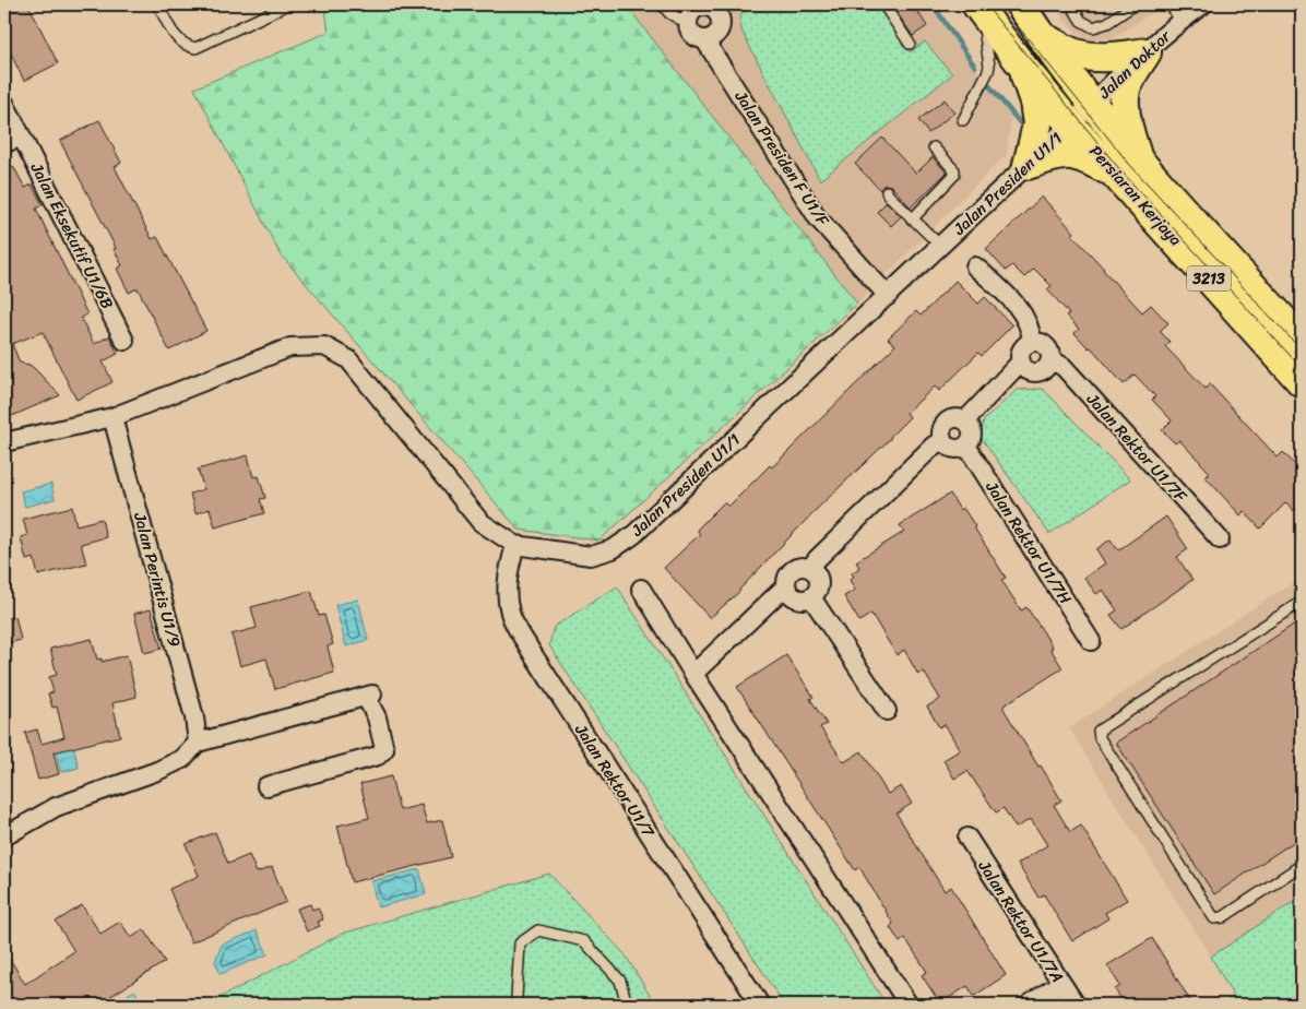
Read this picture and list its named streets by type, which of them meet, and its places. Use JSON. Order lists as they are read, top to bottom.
{
  "streets": {
    "main road": ["Persiaran Kerjaya", "3213"],
    "street": [
      "Jalan Doktor",
      "Jalan Presiden F U1/F",
      "Jalan Presiden U1/1",
      "Jalan Eksekutif U1/6B",
      "Jalan Rektor U1/7F",
      "Jalan Rektor U1/7H",
      "Jalan Perintis U1/9",
      "Jalan Rektor U1/7",
      "Jalan Rektor U1/7A"
    ]
  },
  "crossings": [
    ["Jalan Doktor", "Jalan Presiden U1/1"],
    ["Jalan Doktor", "Persiaran Kerjaya"],
    ["Jalan Presiden F U1/F", "Jalan Presiden U1/1"],
    ["Jalan Presiden U1/1", "Persiaran Kerjaya"],
    ["Jalan Presiden U1/1", "Jalan Perintis U1/9"],
    ["Jalan Presiden U1/1", "Jalan Rektor U1/7"]
  ]
}
